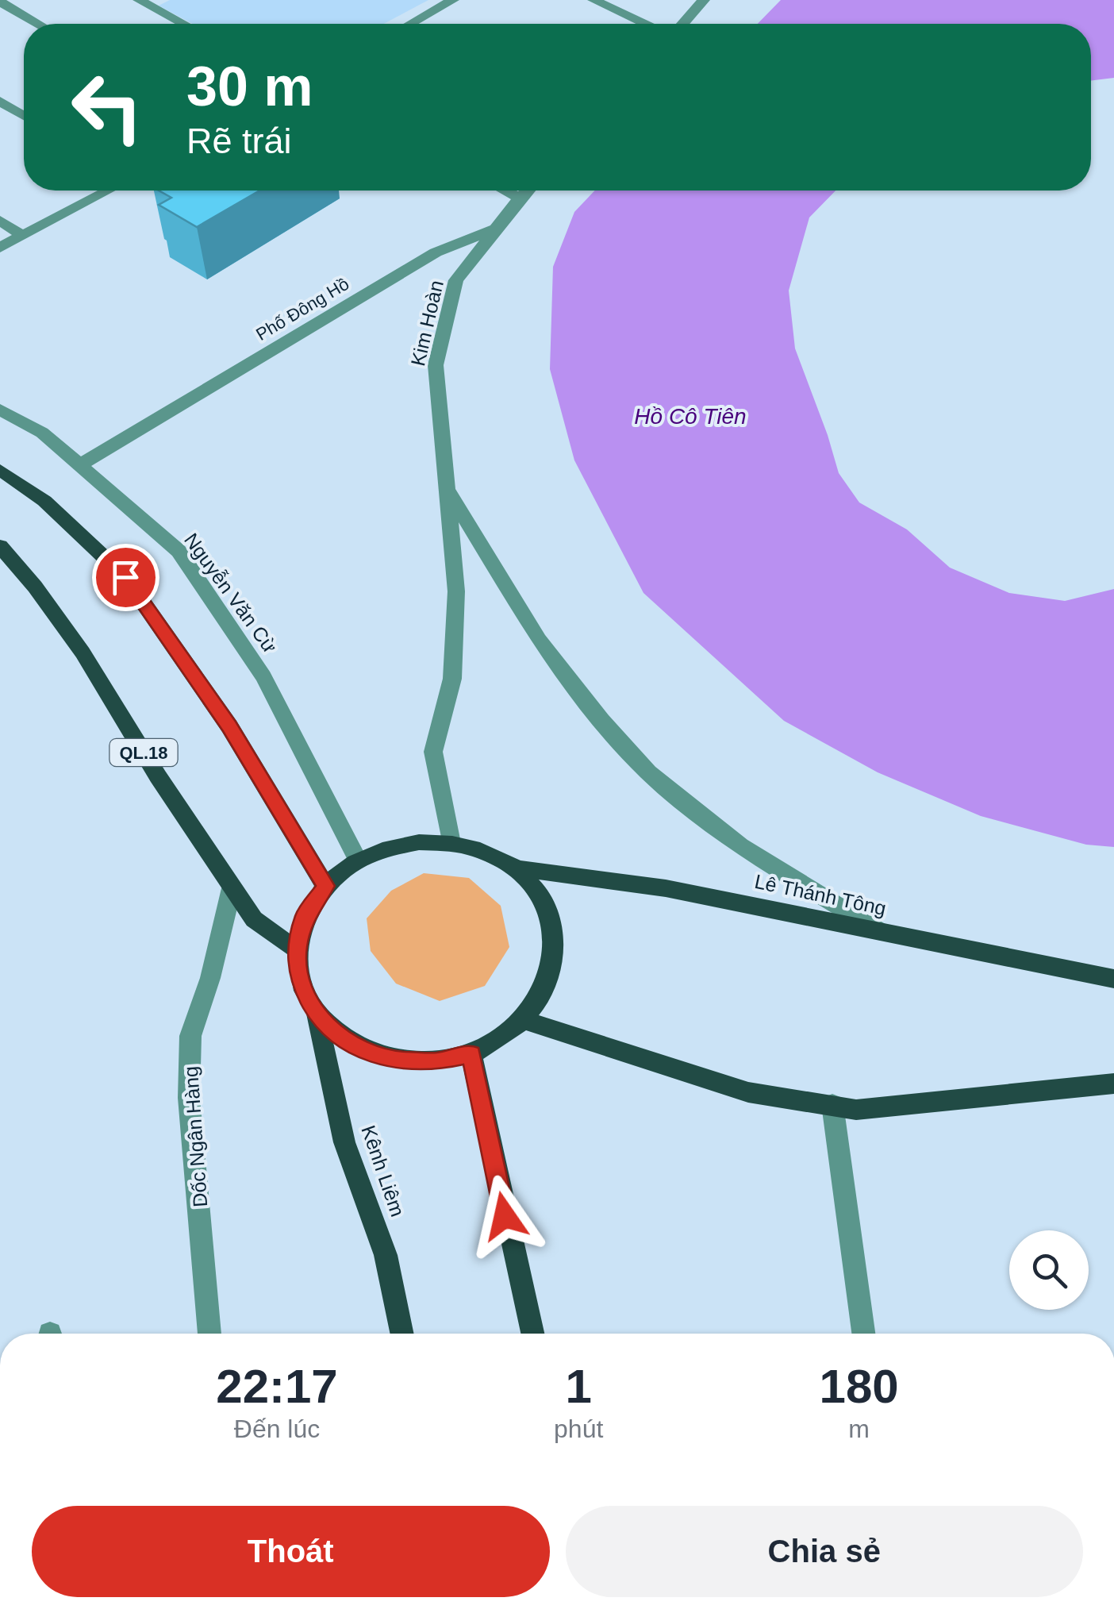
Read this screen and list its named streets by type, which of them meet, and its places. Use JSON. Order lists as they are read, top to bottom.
{
  "streets": {
    "main road": ["QL.18", "Lê Thánh Tông", "Kênh Liêm"],
    "street": [
      "Phố Đông Hồ",
      "Kim Hoàn",
      "Nguyễn Văn Cừ",
      "Dốc Ngân Hàng"
    ]
  },
  "crossings": [
    ["Phố Đông Hồ", "Kim Hoàn"],
    ["Phố Đông Hồ", "Nguyễn Văn Cừ"],
    ["Kim Hoàn", "Nguyễn Văn Cừ"],
    ["Kim Hoàn", "QL.18"],
    ["Kim Hoàn", "Lê Thánh Tông"],
    ["Kim Hoàn", "Kênh Liêm"],
    ["Nguyễn Văn Cừ", "QL.18"],
    ["Nguyễn Văn Cừ", "Lê Thánh Tông"],
    ["Nguyễn Văn Cừ", "Kênh Liêm"],
    ["QL.18", "Lê Thánh Tông"],
    ["QL.18", "Dốc Ngân Hàng"],
    ["QL.18", "Kênh Liêm"],
    ["Lê Thánh Tông", "Kênh Liêm"]
  ],
  "water": ["Hồ Cô Tiên"],
  "page": {
    "turn": ["30 m", "Rẽ trái"],
    "eta": [
      "22:17",
      "Đến lúc",
      "1",
      "phút",
      "180",
      "m"
    ],
    "buttons": ["Thoát", "Chia sẻ"]
  }
}
